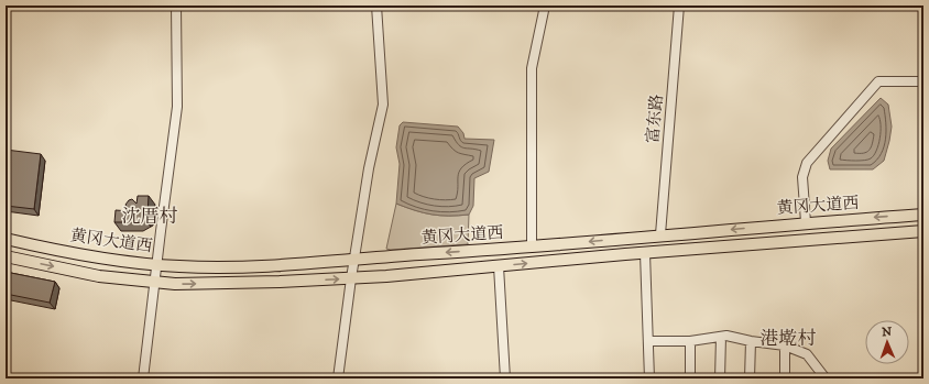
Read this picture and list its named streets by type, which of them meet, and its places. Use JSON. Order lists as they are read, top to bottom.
{
  "streets": {
    "main road": ["黄冈大道西"],
    "street": ["富东路"]
  },
  "crossings": [
    ["富东路", "黄冈大道西"]
  ],
  "districts": ["沈厝村", "港墘村"],
  "north": "top"
}
